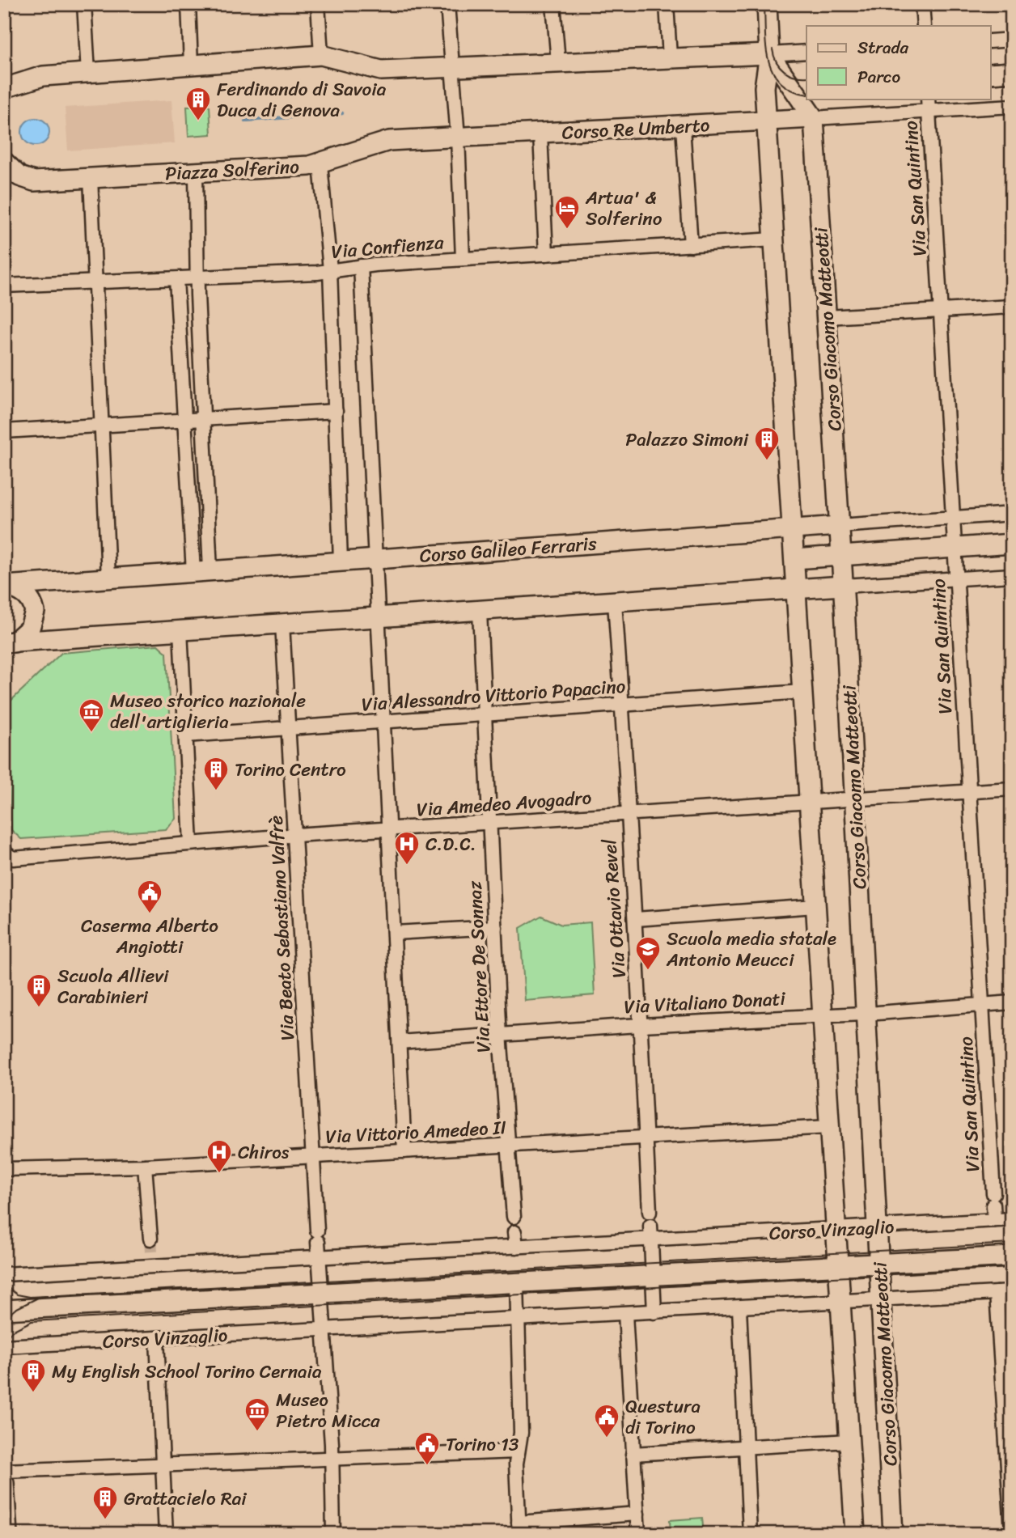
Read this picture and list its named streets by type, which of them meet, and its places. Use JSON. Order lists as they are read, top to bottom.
{
  "streets": {
    "street": [
      "Corso Re Umberto",
      "Piazza Solferino",
      "Via San Quintino",
      "Via Confienza",
      "Corso Giacomo Matteotti",
      "Corso Galileo Ferraris",
      "Via Alessandro Vittorio Papacino",
      "Via Amedeo Avogadro",
      "Via Ottavio Revel",
      "Via Beato Sebastiano Valfrè",
      "Via Ettore De Sonnaz",
      "Via Vitaliano Donati",
      "Via Vittorio Amedeo II",
      "Corso Vinzaglio"
    ]
  },
  "crossings": [
    ["Corso Re Umberto", "Piazza Solferino"],
    ["Corso Re Umberto", "Via San Quintino"],
    ["Corso Re Umberto", "Corso Giacomo Matteotti"],
    ["Via San Quintino", "Corso Galileo Ferraris"],
    ["Via San Quintino", "Via Amedeo Avogadro"],
    ["Via San Quintino", "Via Vitaliano Donati"],
    ["Via San Quintino", "Corso Vinzaglio"],
    ["Corso Giacomo Matteotti", "Corso Galileo Ferraris"],
    ["Corso Giacomo Matteotti", "Via Amedeo Avogadro"],
    ["Corso Giacomo Matteotti", "Via Vitaliano Donati"],
    ["Corso Giacomo Matteotti", "Corso Vinzaglio"],
    ["Via Alessandro Vittorio Papacino", "Via Ottavio Revel"],
    ["Via Alessandro Vittorio Papacino", "Via Beato Sebastiano Valfrè"],
    ["Via Alessandro Vittorio Papacino", "Via Ettore De Sonnaz"],
    ["Via Amedeo Avogadro", "Via Ottavio Revel"],
    ["Via Amedeo Avogadro", "Via Beato Sebastiano Valfrè"],
    ["Via Amedeo Avogadro", "Via Ettore De Sonnaz"],
    ["Via Ottavio Revel", "Via Vitaliano Donati"],
    ["Via Ottavio Revel", "Via Vittorio Amedeo II"],
    ["Via Beato Sebastiano Valfrè", "Via Vittorio Amedeo II"],
    ["Via Beato Sebastiano Valfrè", "Corso Vinzaglio"],
    ["Via Ettore De Sonnaz", "Via Vitaliano Donati"],
    ["Via Ettore De Sonnaz", "Via Vittorio Amedeo II"]
  ],
  "places": {
    "building": [
      "Ferdinando di Savoia Duca di Genova",
      "Palazzo Simoni",
      "Torino Centro",
      "Scuola Allievi Carabinieri",
      "My English School Torino Cernaia",
      "Grattacielo Rai"
    ],
    "hotel": ["Artua' & Solferino"],
    "museum": ["Museo storico nazionale dell'artiglieria", "Museo Pietro Micca"],
    "hospital": ["C.D.C.", "Chiros"],
    "public building": ["Caserma Alberto Angiotti", "Questura di Torino", "Torino 13"],
    "school or university": ["Scuola media statale Antonio Meucci"]
  },
  "legend": ["Strada", "Parco"]
}
